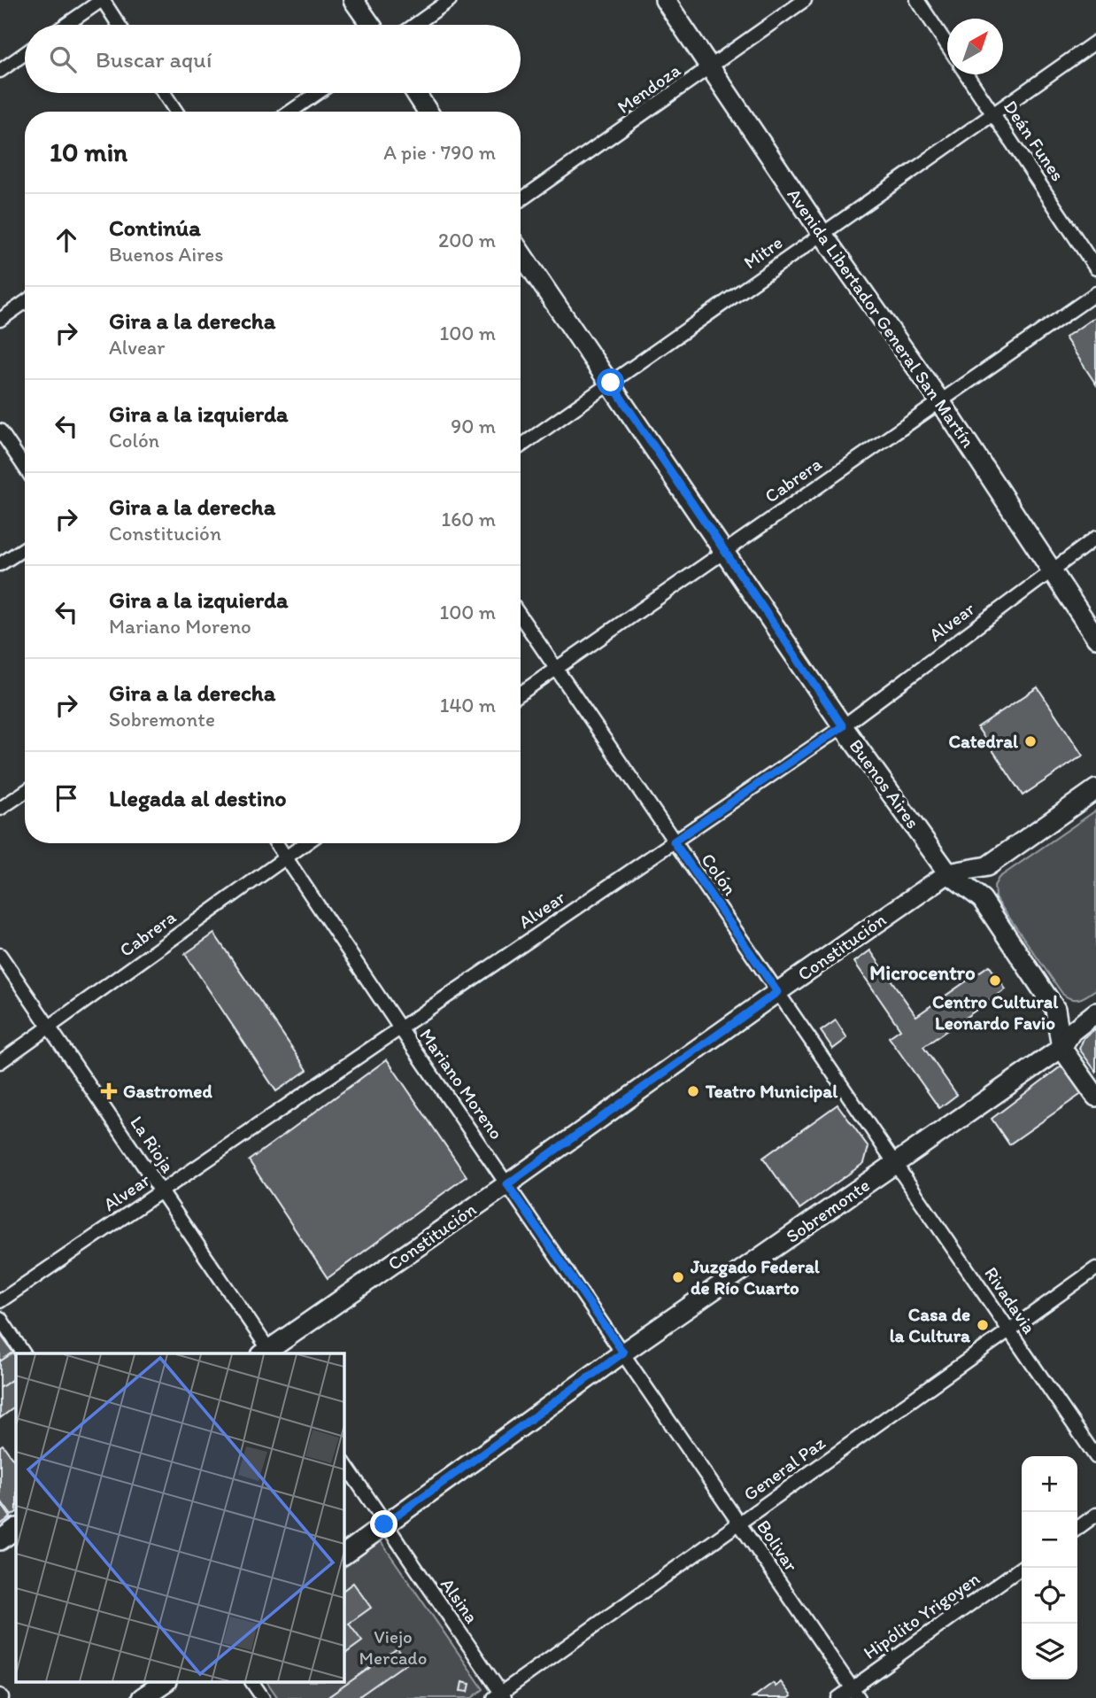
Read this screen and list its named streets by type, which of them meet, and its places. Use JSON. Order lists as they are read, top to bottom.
{
  "streets": {
    "main road": [
      "Avenida Libertador General San Martín",
      "Buenos Aires",
      "Constitución",
      "Sobremonte"
    ],
    "street": [
      "Mendoza",
      "Deán Funes",
      "Mitre",
      "Cabrera",
      "Alvear",
      "Colón",
      "Mariano Moreno",
      "La Rioja",
      "Rivadavia",
      "General Paz",
      "Bolivar",
      "Alsina",
      "Hipólito Yrigoyen"
    ]
  },
  "crossings": [
    ["Mendoza", "Avenida Libertador General San Martín"],
    ["Deán Funes", "Mitre"],
    ["Mitre", "Avenida Libertador General San Martín"],
    ["Mitre", "Buenos Aires"],
    ["Avenida Libertador General San Martín", "Cabrera"],
    ["Avenida Libertador General San Martín", "Alvear"],
    ["Cabrera", "Buenos Aires"],
    ["Cabrera", "Colón"],
    ["Cabrera", "Mariano Moreno"],
    ["Cabrera", "La Rioja"],
    ["Alvear", "Buenos Aires"],
    ["Alvear", "Colón"],
    ["Alvear", "Mariano Moreno"],
    ["Alvear", "La Rioja"],
    ["Buenos Aires", "Constitución"],
    ["Buenos Aires", "Sobremonte"],
    ["Colón", "Constitución"],
    ["Colón", "Sobremonte"],
    ["Colón", "Rivadavia"],
    ["Constitución", "Mariano Moreno"],
    ["Constitución", "La Rioja"],
    ["Mariano Moreno", "Sobremonte"],
    ["Mariano Moreno", "Bolivar"],
    ["Sobremonte", "Rivadavia"],
    ["Sobremonte", "Bolivar"],
    ["Sobremonte", "Alsina"],
    ["Rivadavia", "General Paz"],
    ["General Paz", "Bolivar"],
    ["General Paz", "Alsina"],
    ["Bolivar", "Hipólito Yrigoyen"]
  ],
  "districts": ["Microcentro"],
  "parks": ["Viejo Mercado"],
  "places": {
    "other": [
      "Catedral",
      "Centro Cultural Leonardo Favio",
      "Teatro Municipal",
      "Juzgado Federal de Río Cuarto",
      "Casa de la Cultura"
    ],
    "health": ["Gastromed"]
  },
  "north": "top right",
  "page": {
    "search": "Buscar aquí",
    "heading": ["10 min", "A pie · 790 m"],
    "list": [
      ["Continúa", "Buenos Aires", "200 m"],
      ["Gira a la derecha", "Alvear", "100 m"],
      ["Gira a la izquierda", "Colón", "90 m"],
      ["Gira a la derecha", "Constitución", "160 m"],
      ["Gira a la izquierda", "Mariano Moreno", "100 m"],
      ["Gira a la derecha", "Sobremonte", "140 m"],
      "Llegada al destino"
    ],
    "map_buttons": ["+", "−"]
  }
}
